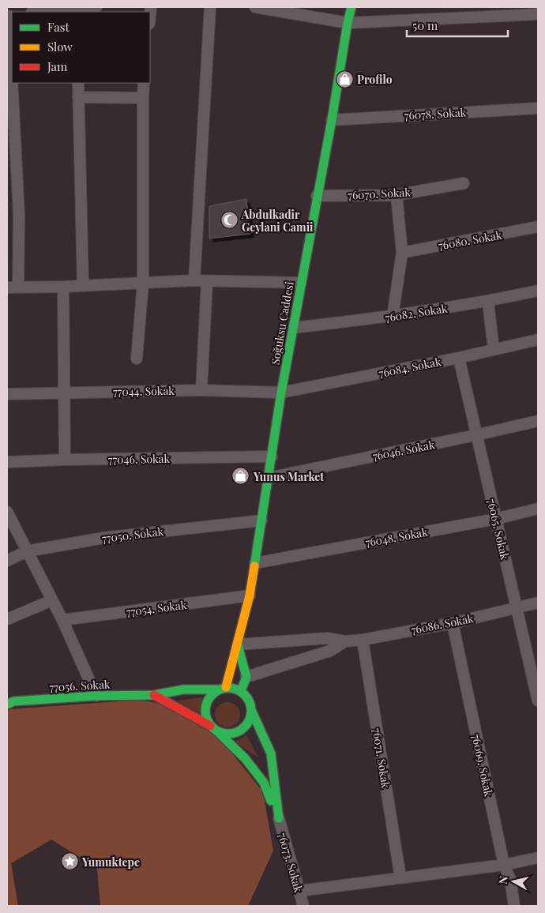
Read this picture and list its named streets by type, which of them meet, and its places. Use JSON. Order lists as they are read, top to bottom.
{
  "streets": {
    "street": [
      "76078. Sokak",
      "76070. Sokak",
      "76080. Sokak",
      "76082. Sokak",
      "Soğuksu Caddesi",
      "76084. Sokak",
      "77044. Sokak",
      "76046. Sokak",
      "77046. Sokak",
      "76065. Sokak",
      "77050. Sokak",
      "76048. Sokak",
      "77054. Sokak",
      "76086. Sokak",
      "77056. Sokak",
      "76071. Sokak",
      "76069. Sokak",
      "76073. Sokak"
    ]
  },
  "crossings": [
    ["76078. Sokak", "Soğuksu Caddesi"],
    ["76070. Sokak", "Soğuksu Caddesi"],
    ["76082. Sokak", "Soğuksu Caddesi"],
    ["Soğuksu Caddesi", "76084. Sokak"],
    ["Soğuksu Caddesi", "77044. Sokak"],
    ["Soğuksu Caddesi", "76046. Sokak"],
    ["Soğuksu Caddesi", "77046. Sokak"],
    ["Soğuksu Caddesi", "77050. Sokak"],
    ["Soğuksu Caddesi", "76048. Sokak"],
    ["Soğuksu Caddesi", "77054. Sokak"],
    ["Soğuksu Caddesi", "76086. Sokak"],
    ["Soğuksu Caddesi", "77056. Sokak"],
    ["76084. Sokak", "77044. Sokak"],
    ["76084. Sokak", "76065. Sokak"],
    ["76046. Sokak", "76065. Sokak"],
    ["76065. Sokak", "76048. Sokak"],
    ["76065. Sokak", "76086. Sokak"],
    ["76086. Sokak", "76071. Sokak"],
    ["76086. Sokak", "76069. Sokak"]
  ],
  "places": {
    "shop": ["Profilo", "Yunus Market"],
    "mosque": ["Abdulkadir Geylani Camii"],
    "place": ["Yumuktepe"]
  },
  "legend": ["Fast", "Slow", "Jam"],
  "scale_bar": "50 m",
  "north": "left"
}
